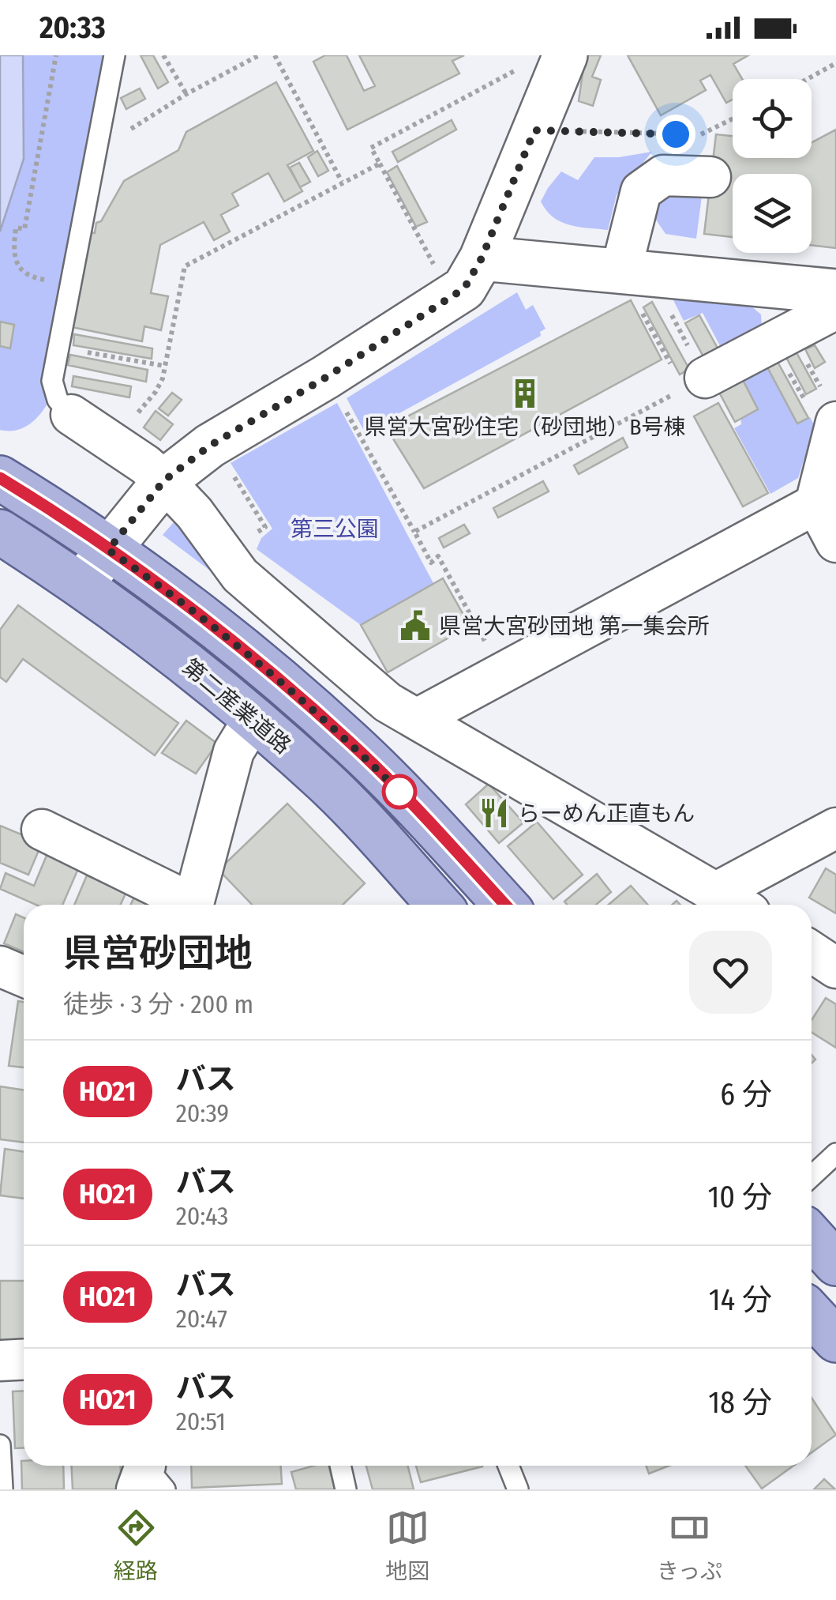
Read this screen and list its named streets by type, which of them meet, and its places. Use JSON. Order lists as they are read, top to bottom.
{
  "streets": {
    "main road": ["第二産業道路"]
  },
  "parks": ["第三公園"],
  "places": {
    "building": ["県営大宮砂住宅（砂団地）B号棟"],
    "public building": ["県営大宮砂団地 第一集会所"],
    "restaurant": ["らーめん正直もん"]
  },
  "lines": ["bus line HO21"],
  "page": {
    "status": "20:33",
    "heading": ["県営砂団地", "徒歩 · 3 分 · 200 m"],
    "list": [
      {
        "mark": "HO21",
        "name": "バス",
        "note": "20:39",
        "value": "6 分"
      },
      {
        "mark": "HO21",
        "name": "バス",
        "note": "20:43",
        "value": "10 分"
      },
      {
        "mark": "HO21",
        "name": "バス",
        "note": "20:47",
        "value": "14 分"
      },
      {
        "mark": "HO21",
        "name": "バス",
        "note": "20:51",
        "value": "18 分"
      }
    ],
    "tabs": ["経路", "地図", "きっぷ"]
  }
}
